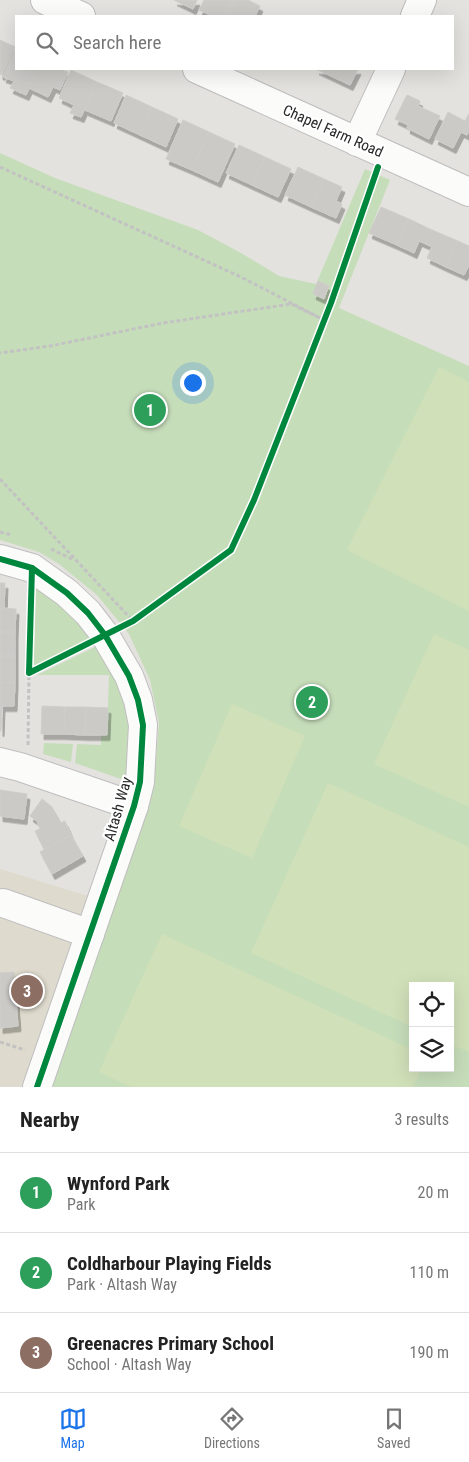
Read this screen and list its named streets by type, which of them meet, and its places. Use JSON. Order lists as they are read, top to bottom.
{
  "streets": {
    "street": ["Chapel Farm Road", "Altash Way"]
  },
  "page": {
    "search": "Search here",
    "pins": ["1", "2", "3"],
    "heading": ["Nearby", "3 results"],
    "list": [
      {
        "mark": "1",
        "name": "Wynford Park",
        "note": "Park",
        "value": "20 m"
      },
      {
        "mark": "2",
        "name": "Coldharbour Playing Fields",
        "note": "Park · Altash Way",
        "value": "110 m"
      },
      {
        "mark": "3",
        "name": "Greenacres Primary School",
        "note": "School · Altash Way",
        "value": "190 m"
      }
    ],
    "nav": ["Map", "Directions", "Saved"]
  }
}
